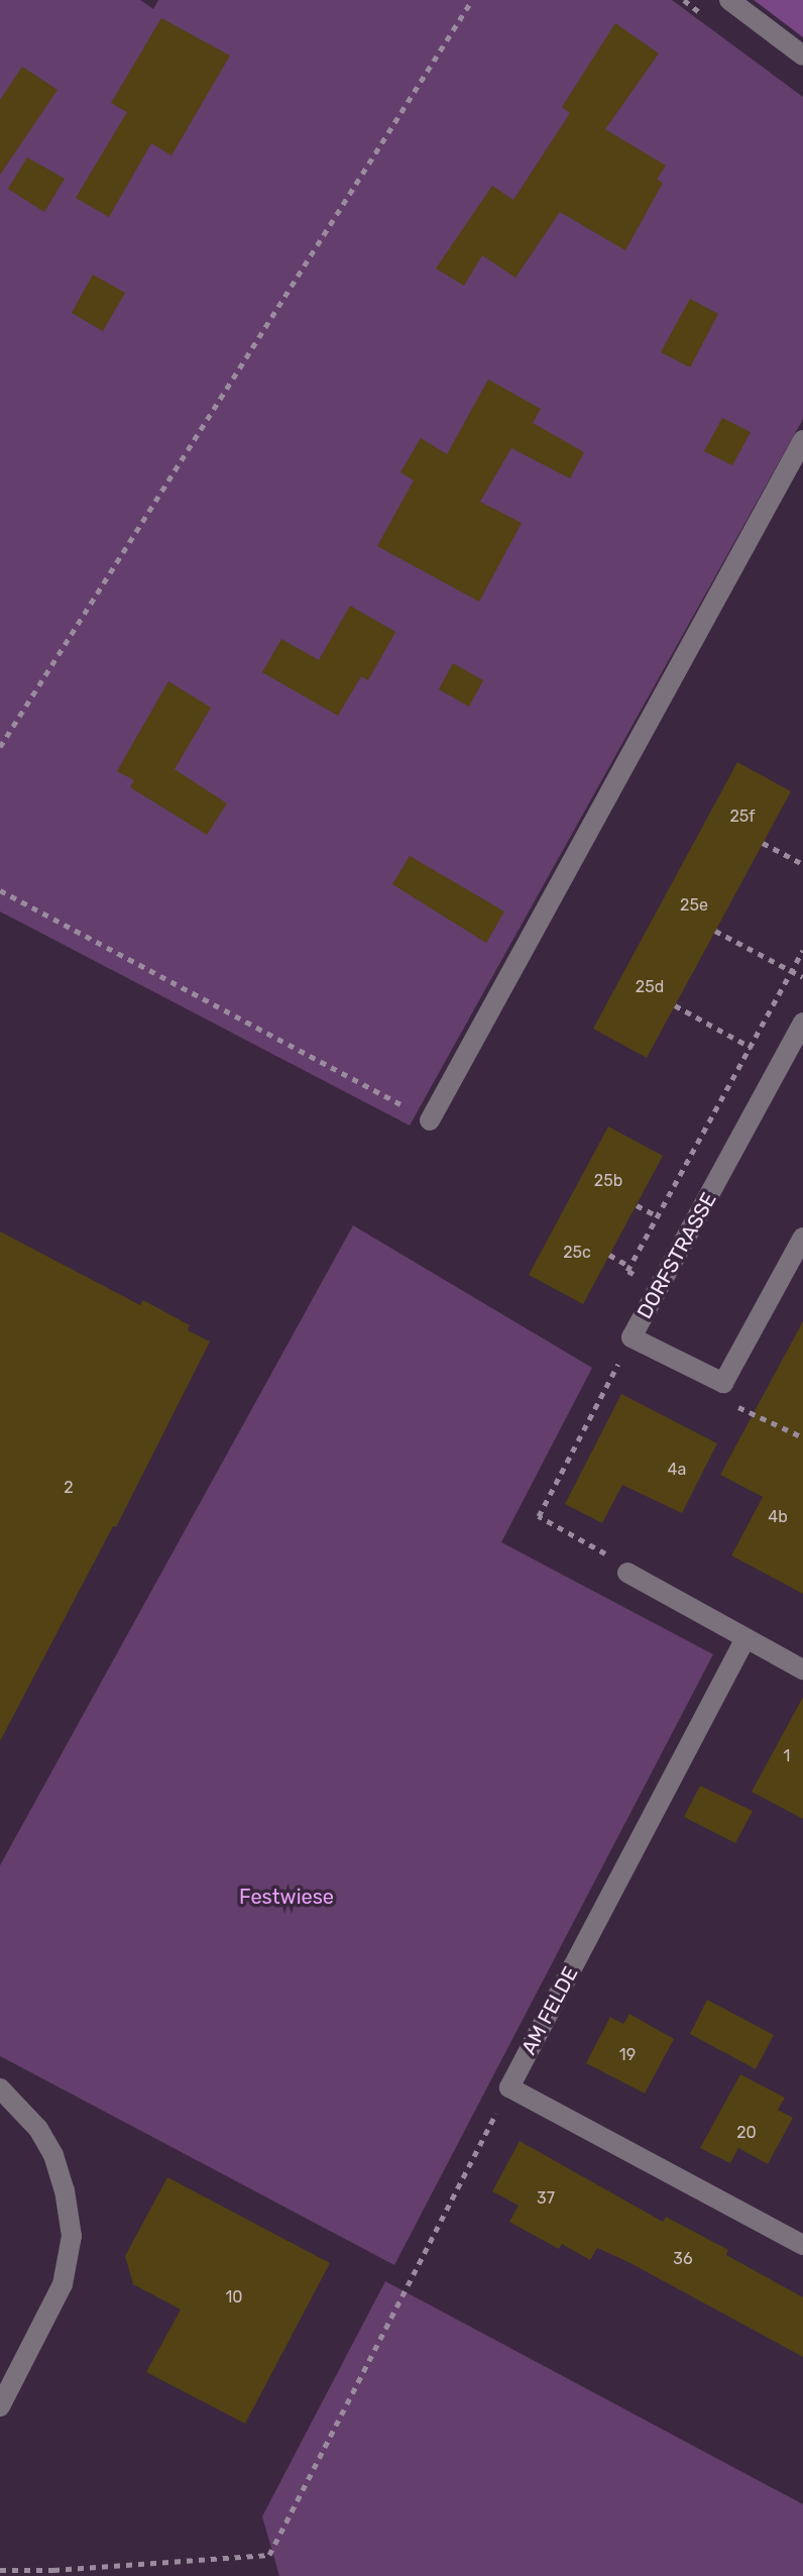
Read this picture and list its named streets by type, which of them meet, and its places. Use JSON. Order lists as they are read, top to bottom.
{
  "streets": {
    "street": ["DORFSTRASSE", "AM FELDE"]
  },
  "parks": ["Festwiese"],
  "house_numbers": [
    "25f",
    "25e",
    "25d",
    "25b",
    "25c",
    "4a",
    "2",
    "4b",
    "1",
    "19",
    "20",
    "37",
    "36",
    "10"
  ]
}
